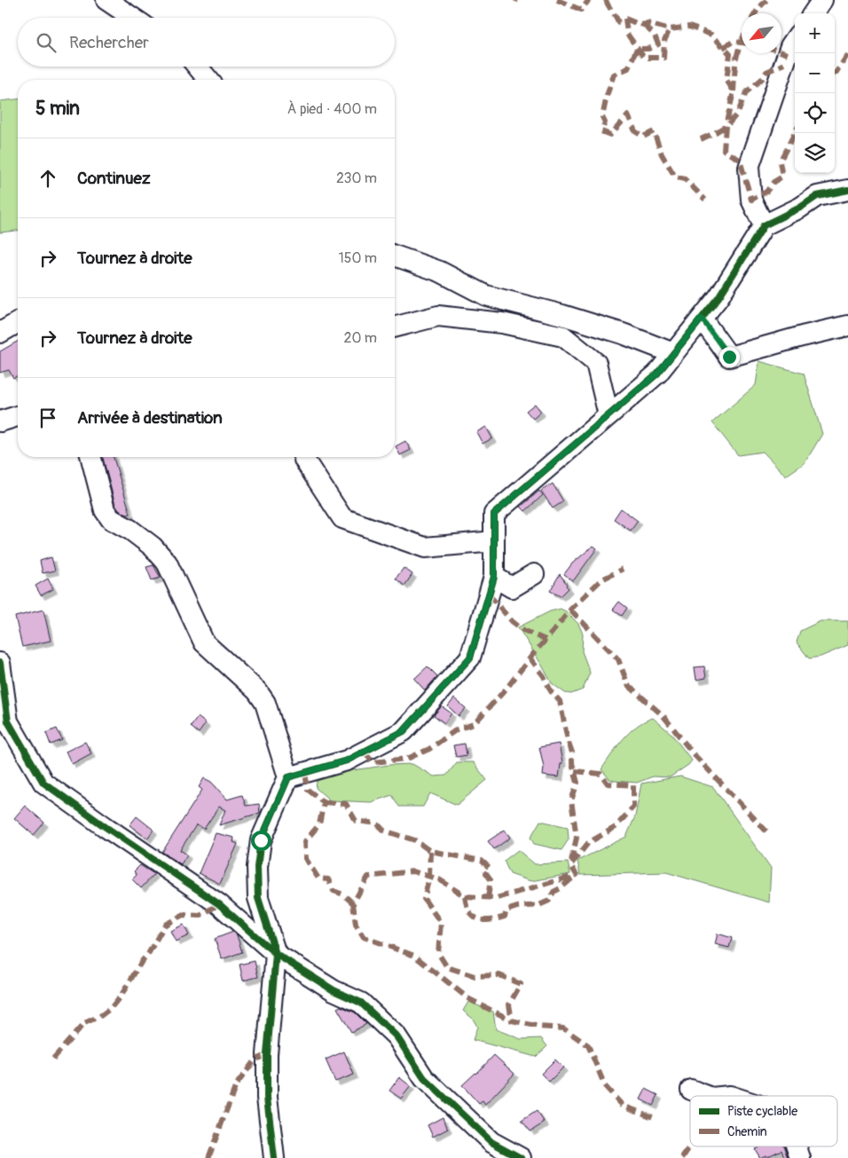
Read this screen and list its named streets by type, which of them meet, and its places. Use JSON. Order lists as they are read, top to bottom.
{
  "legend": ["Piste cyclable", "Chemin"],
  "north": "bottom left",
  "page": {
    "map_buttons": ["+", "−"],
    "search": "Rechercher",
    "heading": ["5 min", "À pied · 400 m"],
    "list": [
      ["Continuez", "230 m"],
      ["Tournez à droite", "150 m"],
      ["Tournez à droite", "20 m"],
      "Arrivée à destination"
    ]
  }
}
